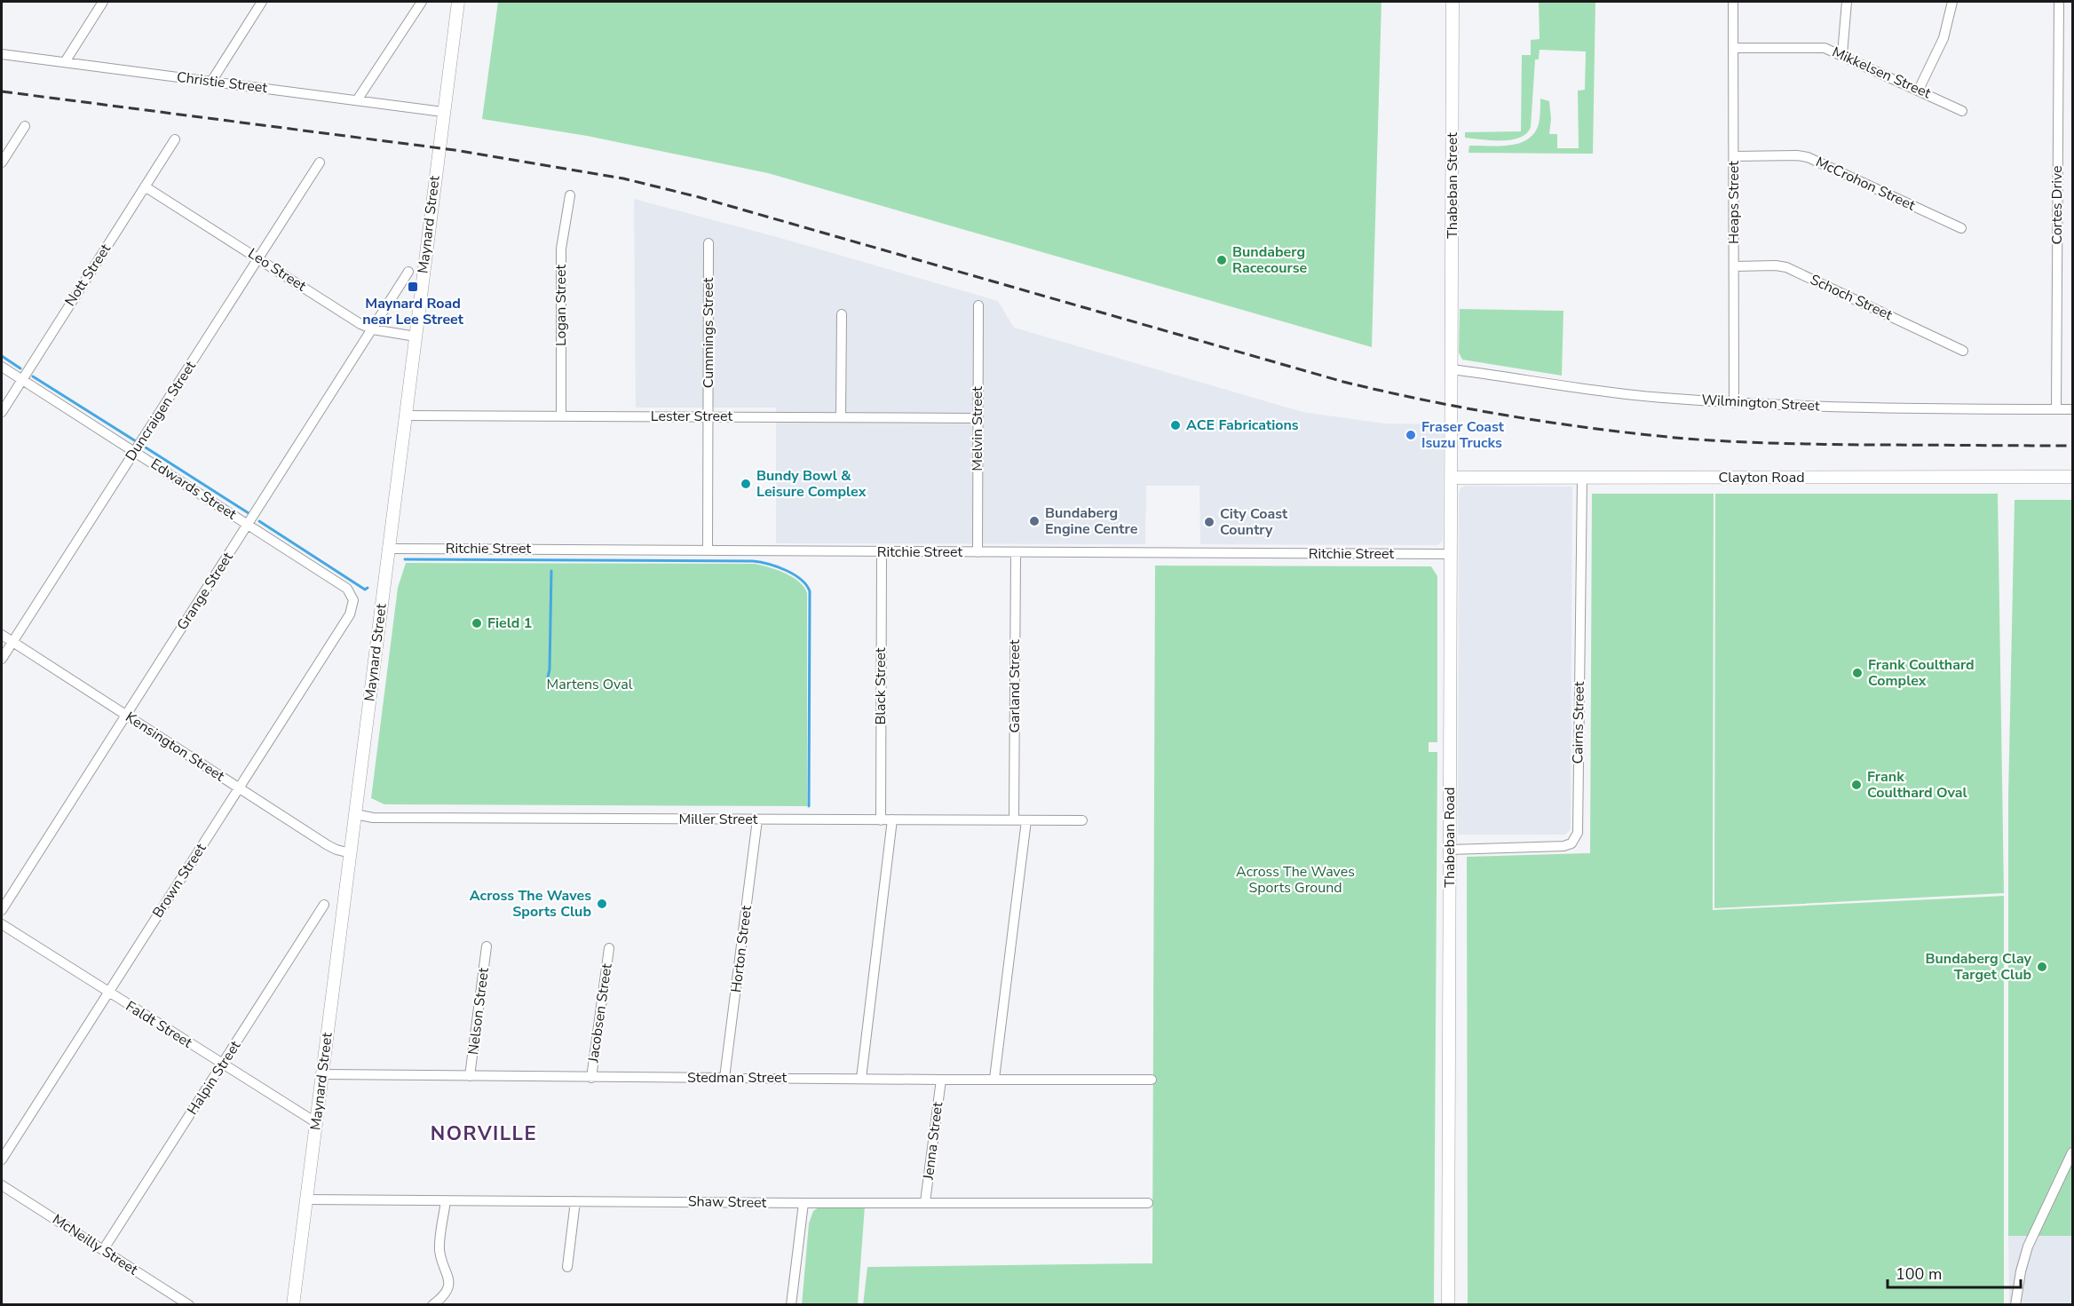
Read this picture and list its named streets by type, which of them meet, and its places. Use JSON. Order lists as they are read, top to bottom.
{
  "streets": {
    "street": [
      "Mikkelsen Street",
      "Christie Street",
      "McCrohon Street",
      "Thabeban Street",
      "Heaps Street",
      "Cortes Drive",
      "Maynard Street",
      "Leo Street",
      "Nott Street",
      "Schoch Street",
      "Logan Street",
      "Cummings Street",
      "Wilmington Street",
      "Duncraigen Street",
      "Lester Street",
      "Melvin Street",
      "Clayton Road",
      "Edwards Street",
      "Ritchie Street",
      "Grange Street",
      "Black Street",
      "Garland Street",
      "Cairns Street",
      "Kensington Street",
      "Miller Street",
      "Thabeban Road",
      "Brown Street",
      "Horton Street",
      "Nelson Street",
      "Jacobsen Street",
      "Faldt Street",
      "Halpin Street",
      "Stedman Street",
      "Jenna Street",
      "Shaw Street",
      "McNeilly Street"
    ]
  },
  "crossings": [
    ["Mikkelsen Street", "Heaps Street"],
    ["Christie Street", "Maynard Street"],
    ["McCrohon Street", "Heaps Street"],
    ["Thabeban Street", "Wilmington Street"],
    ["Thabeban Street", "Thabeban Road"],
    ["Heaps Street", "Schoch Street"],
    ["Heaps Street", "Wilmington Street"],
    ["Cortes Drive", "Wilmington Street"],
    ["Maynard Street", "Leo Street"],
    ["Maynard Street", "Lester Street"],
    ["Maynard Street", "Ritchie Street"],
    ["Maynard Street", "Kensington Street"],
    ["Maynard Street", "Miller Street"],
    ["Maynard Street", "Faldt Street"],
    ["Maynard Street", "Stedman Street"],
    ["Maynard Street", "Shaw Street"],
    ["Leo Street", "Nott Street"],
    ["Leo Street", "Duncraigen Street"],
    ["Leo Street", "Grange Street"],
    ["Nott Street", "Edwards Street"],
    ["Logan Street", "Lester Street"],
    ["Cummings Street", "Lester Street"],
    ["Cummings Street", "Ritchie Street"],
    ["Wilmington Street", "Thabeban Road"],
    ["Duncraigen Street", "Edwards Street"],
    ["Duncraigen Street", "Kensington Street"],
    ["Lester Street", "Melvin Street"],
    ["Melvin Street", "Ritchie Street"],
    ["Clayton Road", "Cairns Street"],
    ["Clayton Road", "Thabeban Road"],
    ["Edwards Street", "Grange Street"],
    ["Edwards Street", "Brown Street"],
    ["Ritchie Street", "Black Street"],
    ["Ritchie Street", "Garland Street"],
    ["Ritchie Street", "Thabeban Road"],
    ["Grange Street", "Kensington Street"],
    ["Black Street", "Miller Street"],
    ["Garland Street", "Miller Street"],
    ["Cairns Street", "Thabeban Road"],
    ["Kensington Street", "Brown Street"],
    ["Miller Street", "Horton Street"],
    ["Brown Street", "Faldt Street"],
    ["Horton Street", "Stedman Street"],
    ["Nelson Street", "Stedman Street"],
    ["Jacobsen Street", "Stedman Street"],
    ["Faldt Street", "Halpin Street"],
    ["Halpin Street", "McNeilly Street"],
    ["Stedman Street", "Jenna Street"],
    ["Jenna Street", "Shaw Street"]
  ],
  "districts": ["NORVILLE"],
  "parks": ["Martens Oval", "Across The Waves Sports Ground"],
  "places": {
    "other": [
      "Bundaberg Racecourse",
      "ACE Fabrications",
      "Fraser Coast Isuzu Trucks",
      "Bundy Bowl & Leisure Complex",
      "Bundaberg Engine Centre",
      "City Coast Country",
      "Field 1",
      "Frank Coulthard Complex",
      "Frank Coulthard Oval",
      "Across The Waves Sports Club",
      "Bundaberg Clay Target Club"
    ],
    "transit": ["Maynard Road near Lee Street"]
  },
  "scale_bar": "100 m"
}
